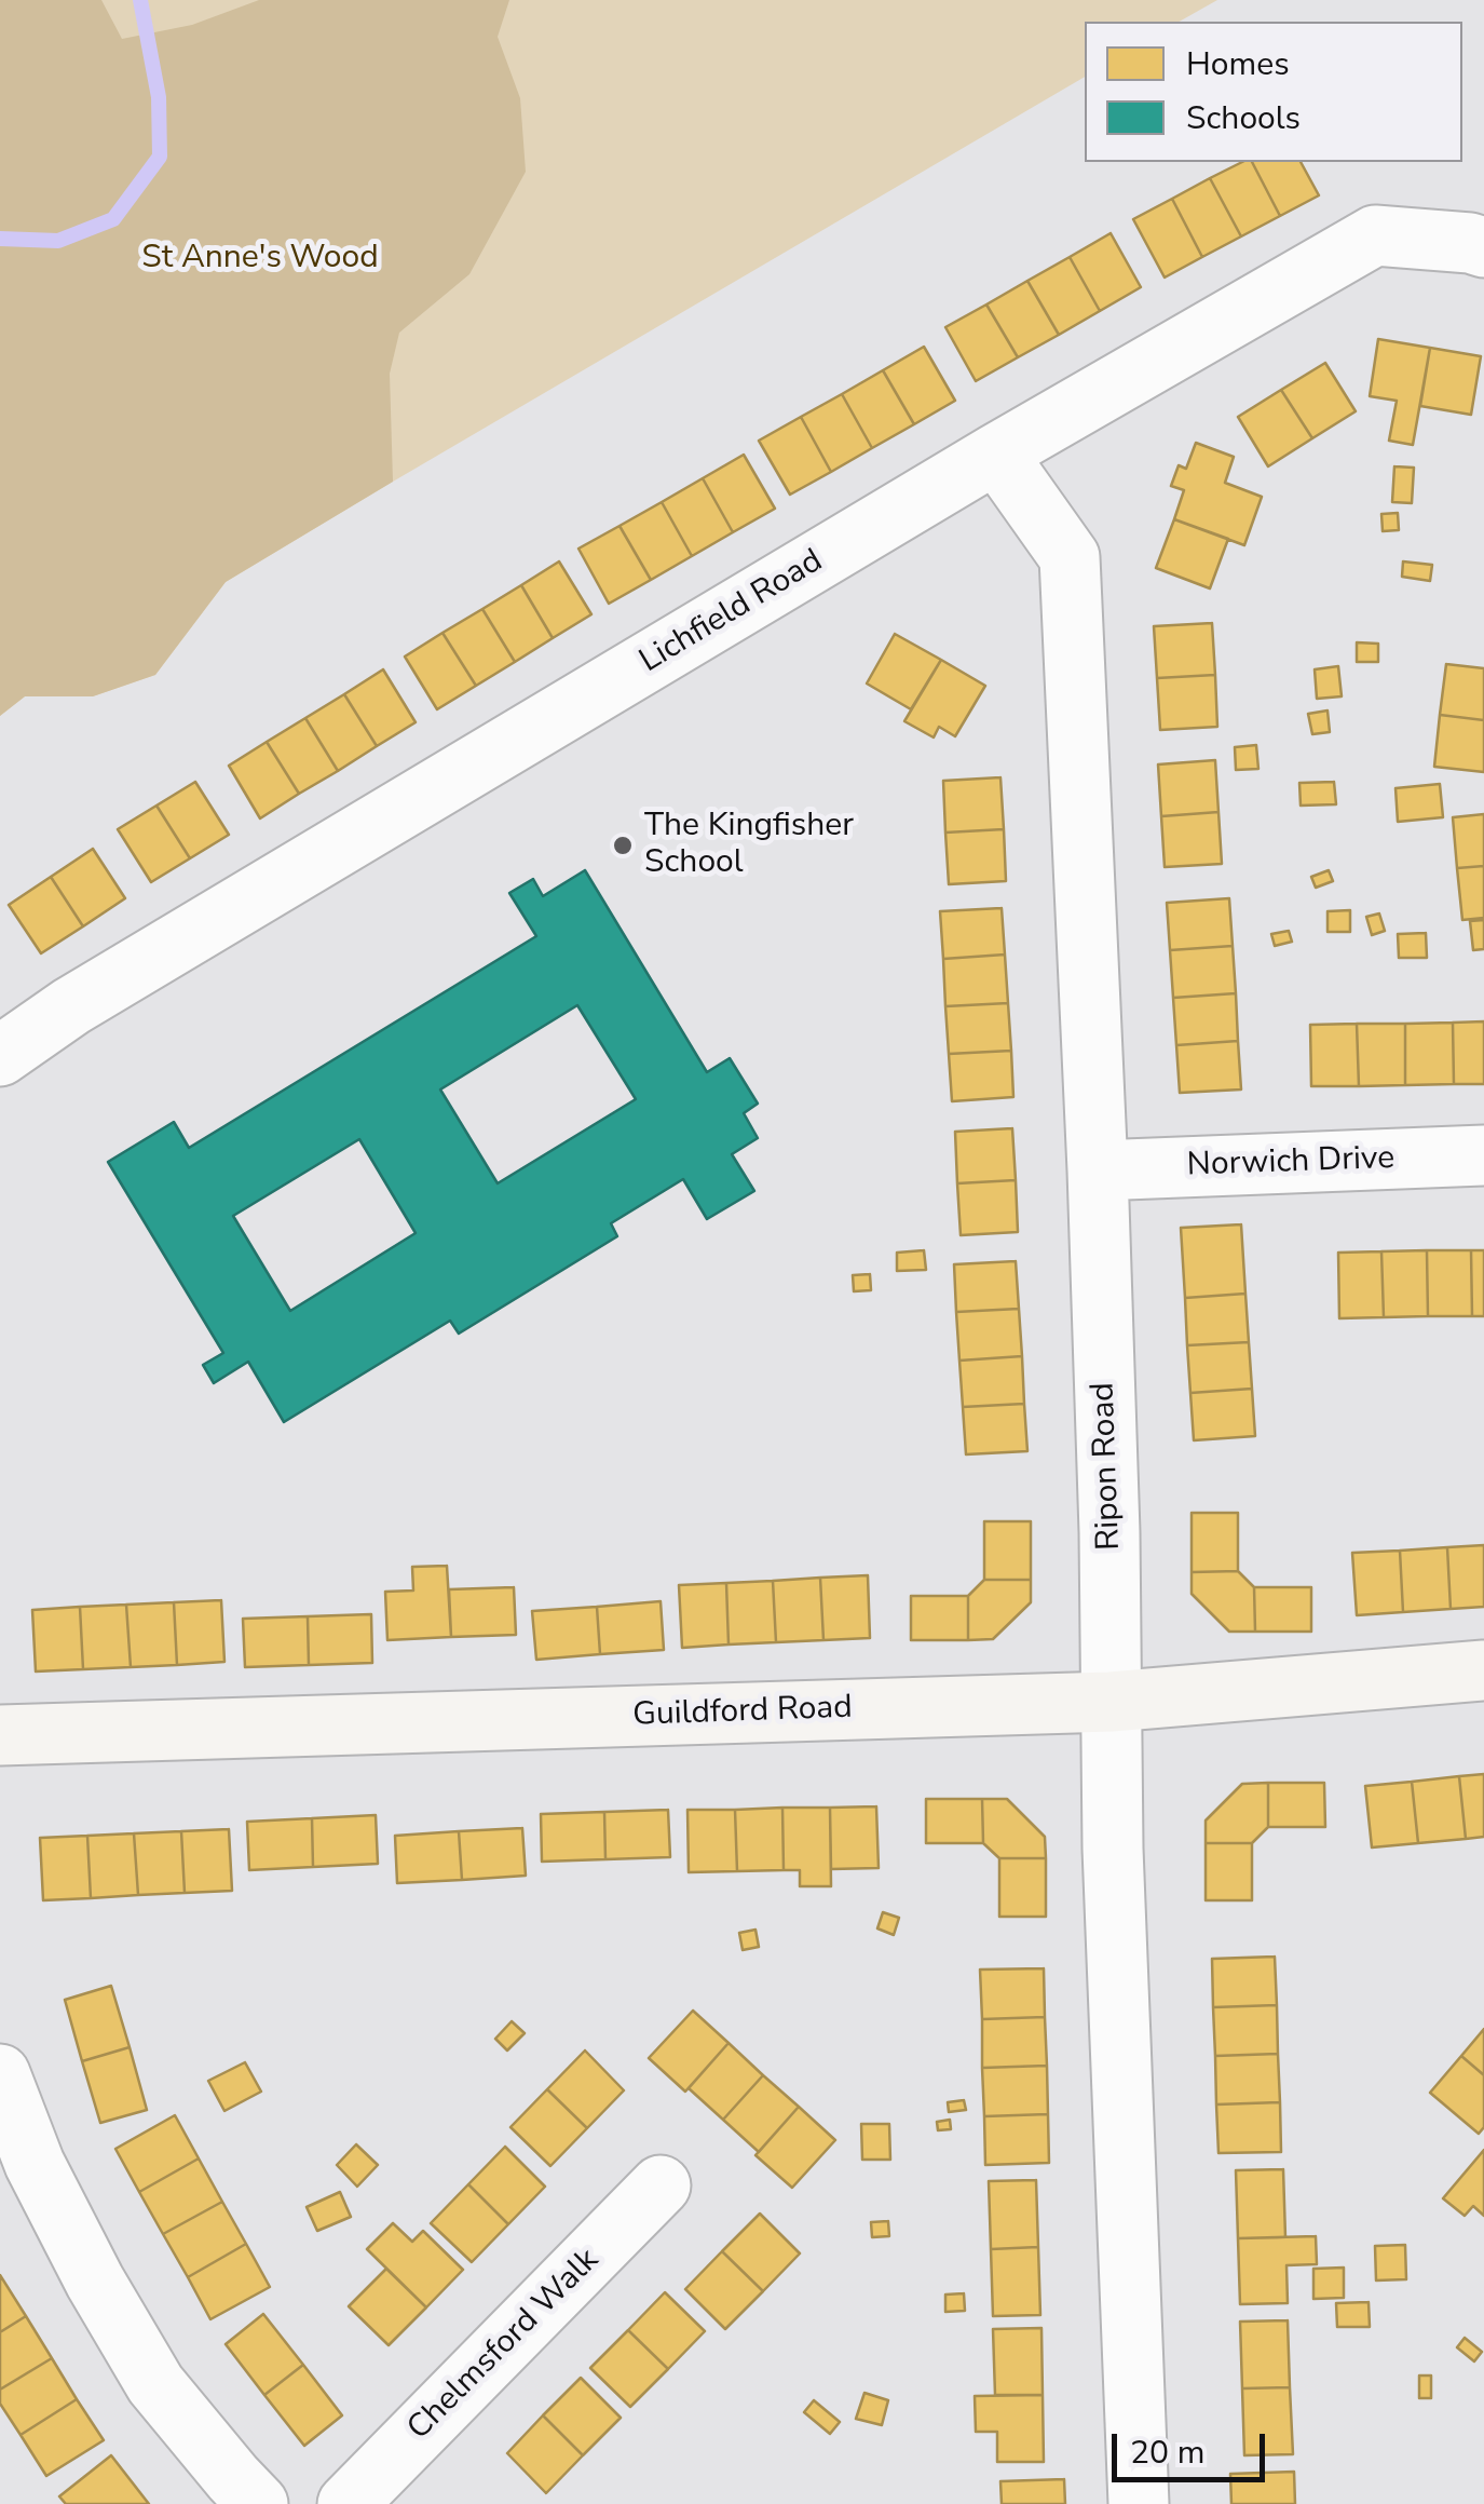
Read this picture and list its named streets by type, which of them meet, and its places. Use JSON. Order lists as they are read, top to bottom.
{
  "streets": {
    "street": [
      "Lichfield Road",
      "Norwich Drive",
      "Ripon Road",
      "Guildford Road",
      "Chelmsford Walk"
    ]
  },
  "crossings": [
    ["Lichfield Road", "Ripon Road"],
    ["Norwich Drive", "Ripon Road"],
    ["Ripon Road", "Guildford Road"]
  ],
  "parks": ["St Anne's Wood"],
  "places": ["The Kingfisher School"],
  "legend": ["Homes", "Schools"],
  "scale_bar": "20 m"
}
